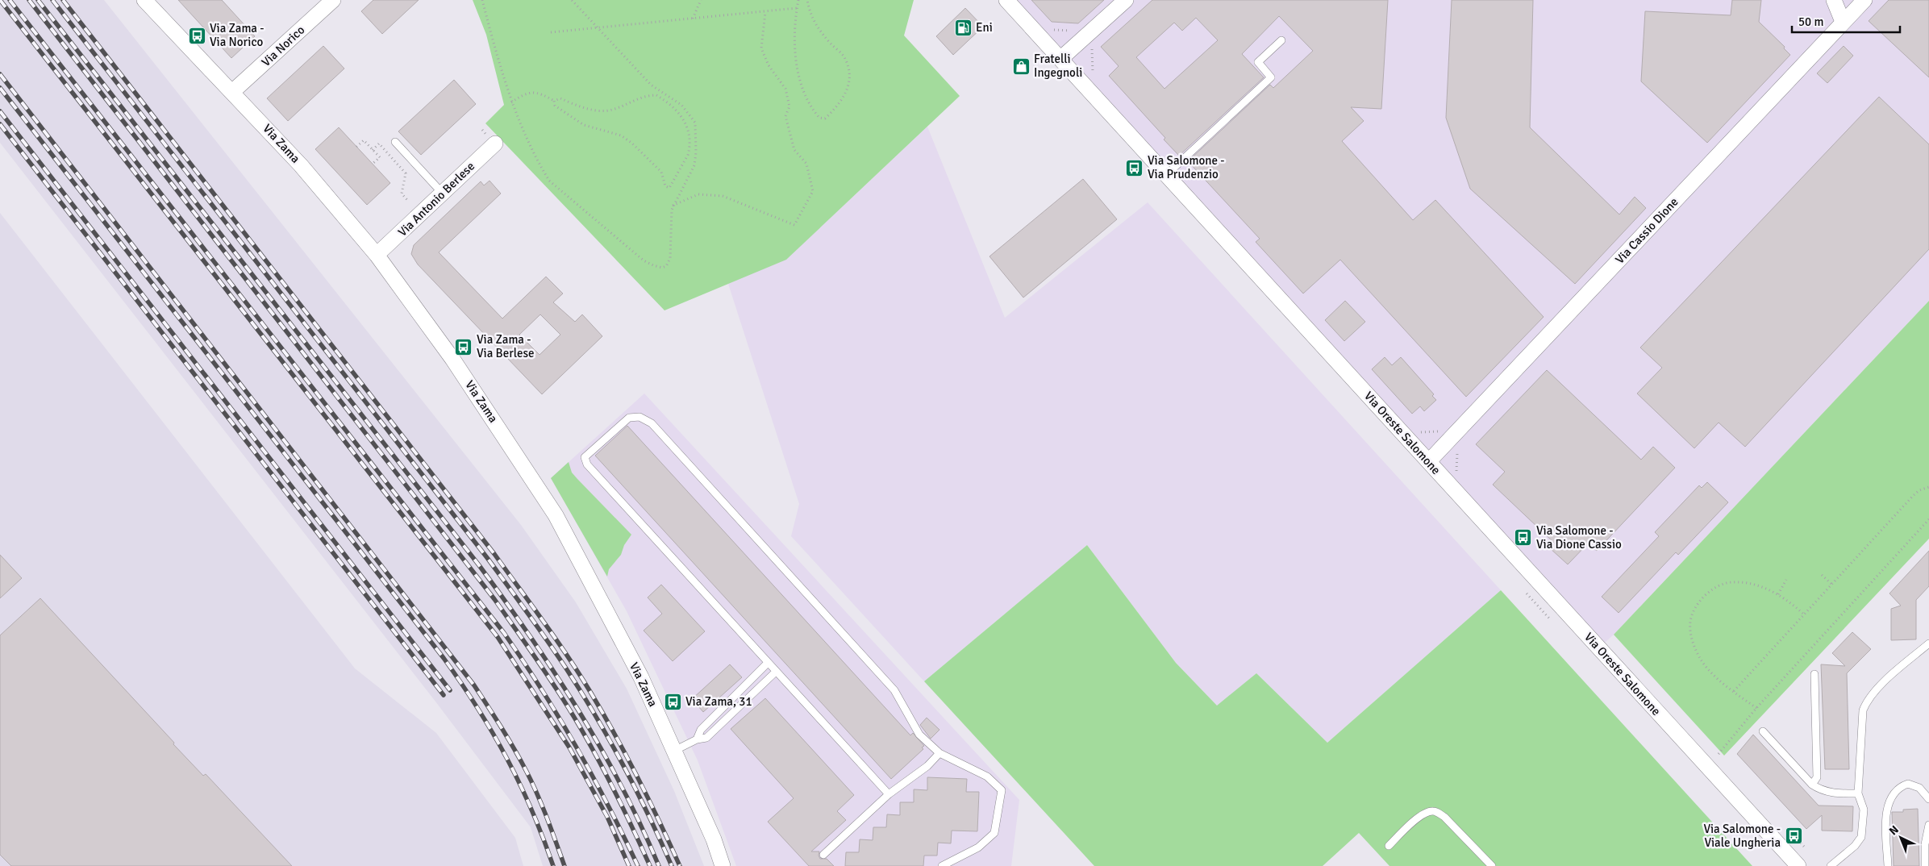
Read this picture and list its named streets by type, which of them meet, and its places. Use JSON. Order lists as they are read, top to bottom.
{
  "streets": {
    "street": [
      "Via Norico",
      "Via Zama",
      "Via Antonio Berlese",
      "Via Cassio Dione",
      "Via Oreste Salomone"
    ]
  },
  "crossings": [
    ["Via Norico", "Via Zama"],
    ["Via Zama", "Via Antonio Berlese"],
    ["Via Cassio Dione", "Via Oreste Salomone"]
  ],
  "places": {
    "fuel station": ["Eni"],
    "bus stop": [
      "Via Zama - Via Norico",
      "Via Salomone - Via Prudenzio",
      "Via Zama - Via Berlese",
      "Via Salomone - Via Dione Cassio",
      "Via Zama, 31",
      "Via Salomone - Viale Ungheria"
    ],
    "shop": ["Fratelli Ingegnoli"]
  },
  "scale_bar": "50 m",
  "north": "top left"
}
